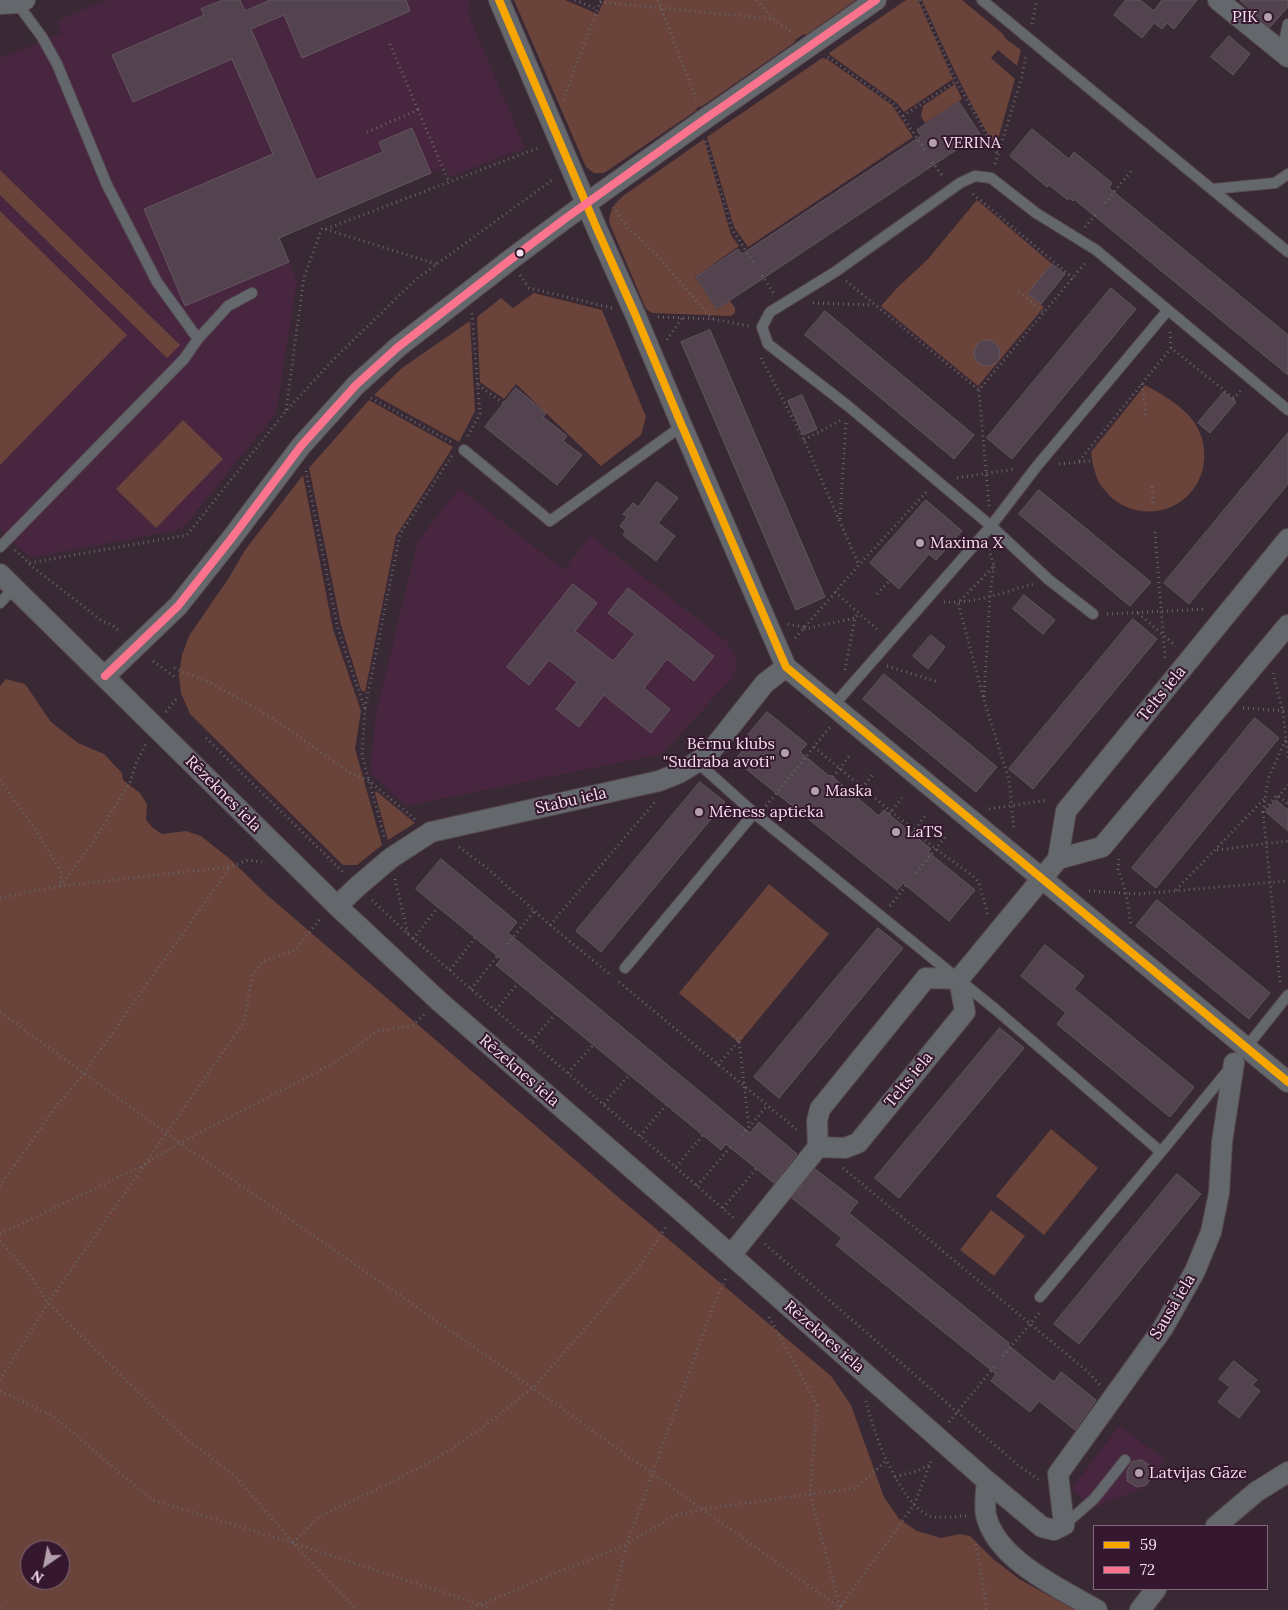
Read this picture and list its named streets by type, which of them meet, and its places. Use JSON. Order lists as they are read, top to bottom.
{
  "streets": {
    "street": [
      "Telts iela",
      "Rēzeknes iela",
      "Stabu iela",
      "Sausā iela"
    ]
  },
  "crossings": [
    ["Rēzeknes iela", "Stabu iela"],
    ["Rēzeknes iela", "Sausā iela"]
  ],
  "places": [
    "PIK",
    "VERINA",
    "Maxima X",
    "Bērnu klubs \"Sudraba avoti\"",
    "Maska",
    "Mēness aptieka",
    "LaTS",
    "Latvijas Gāze"
  ],
  "lines": ["transit line 59", "transit line 72"],
  "legend": ["59", "72"],
  "north": "bottom left"
}
